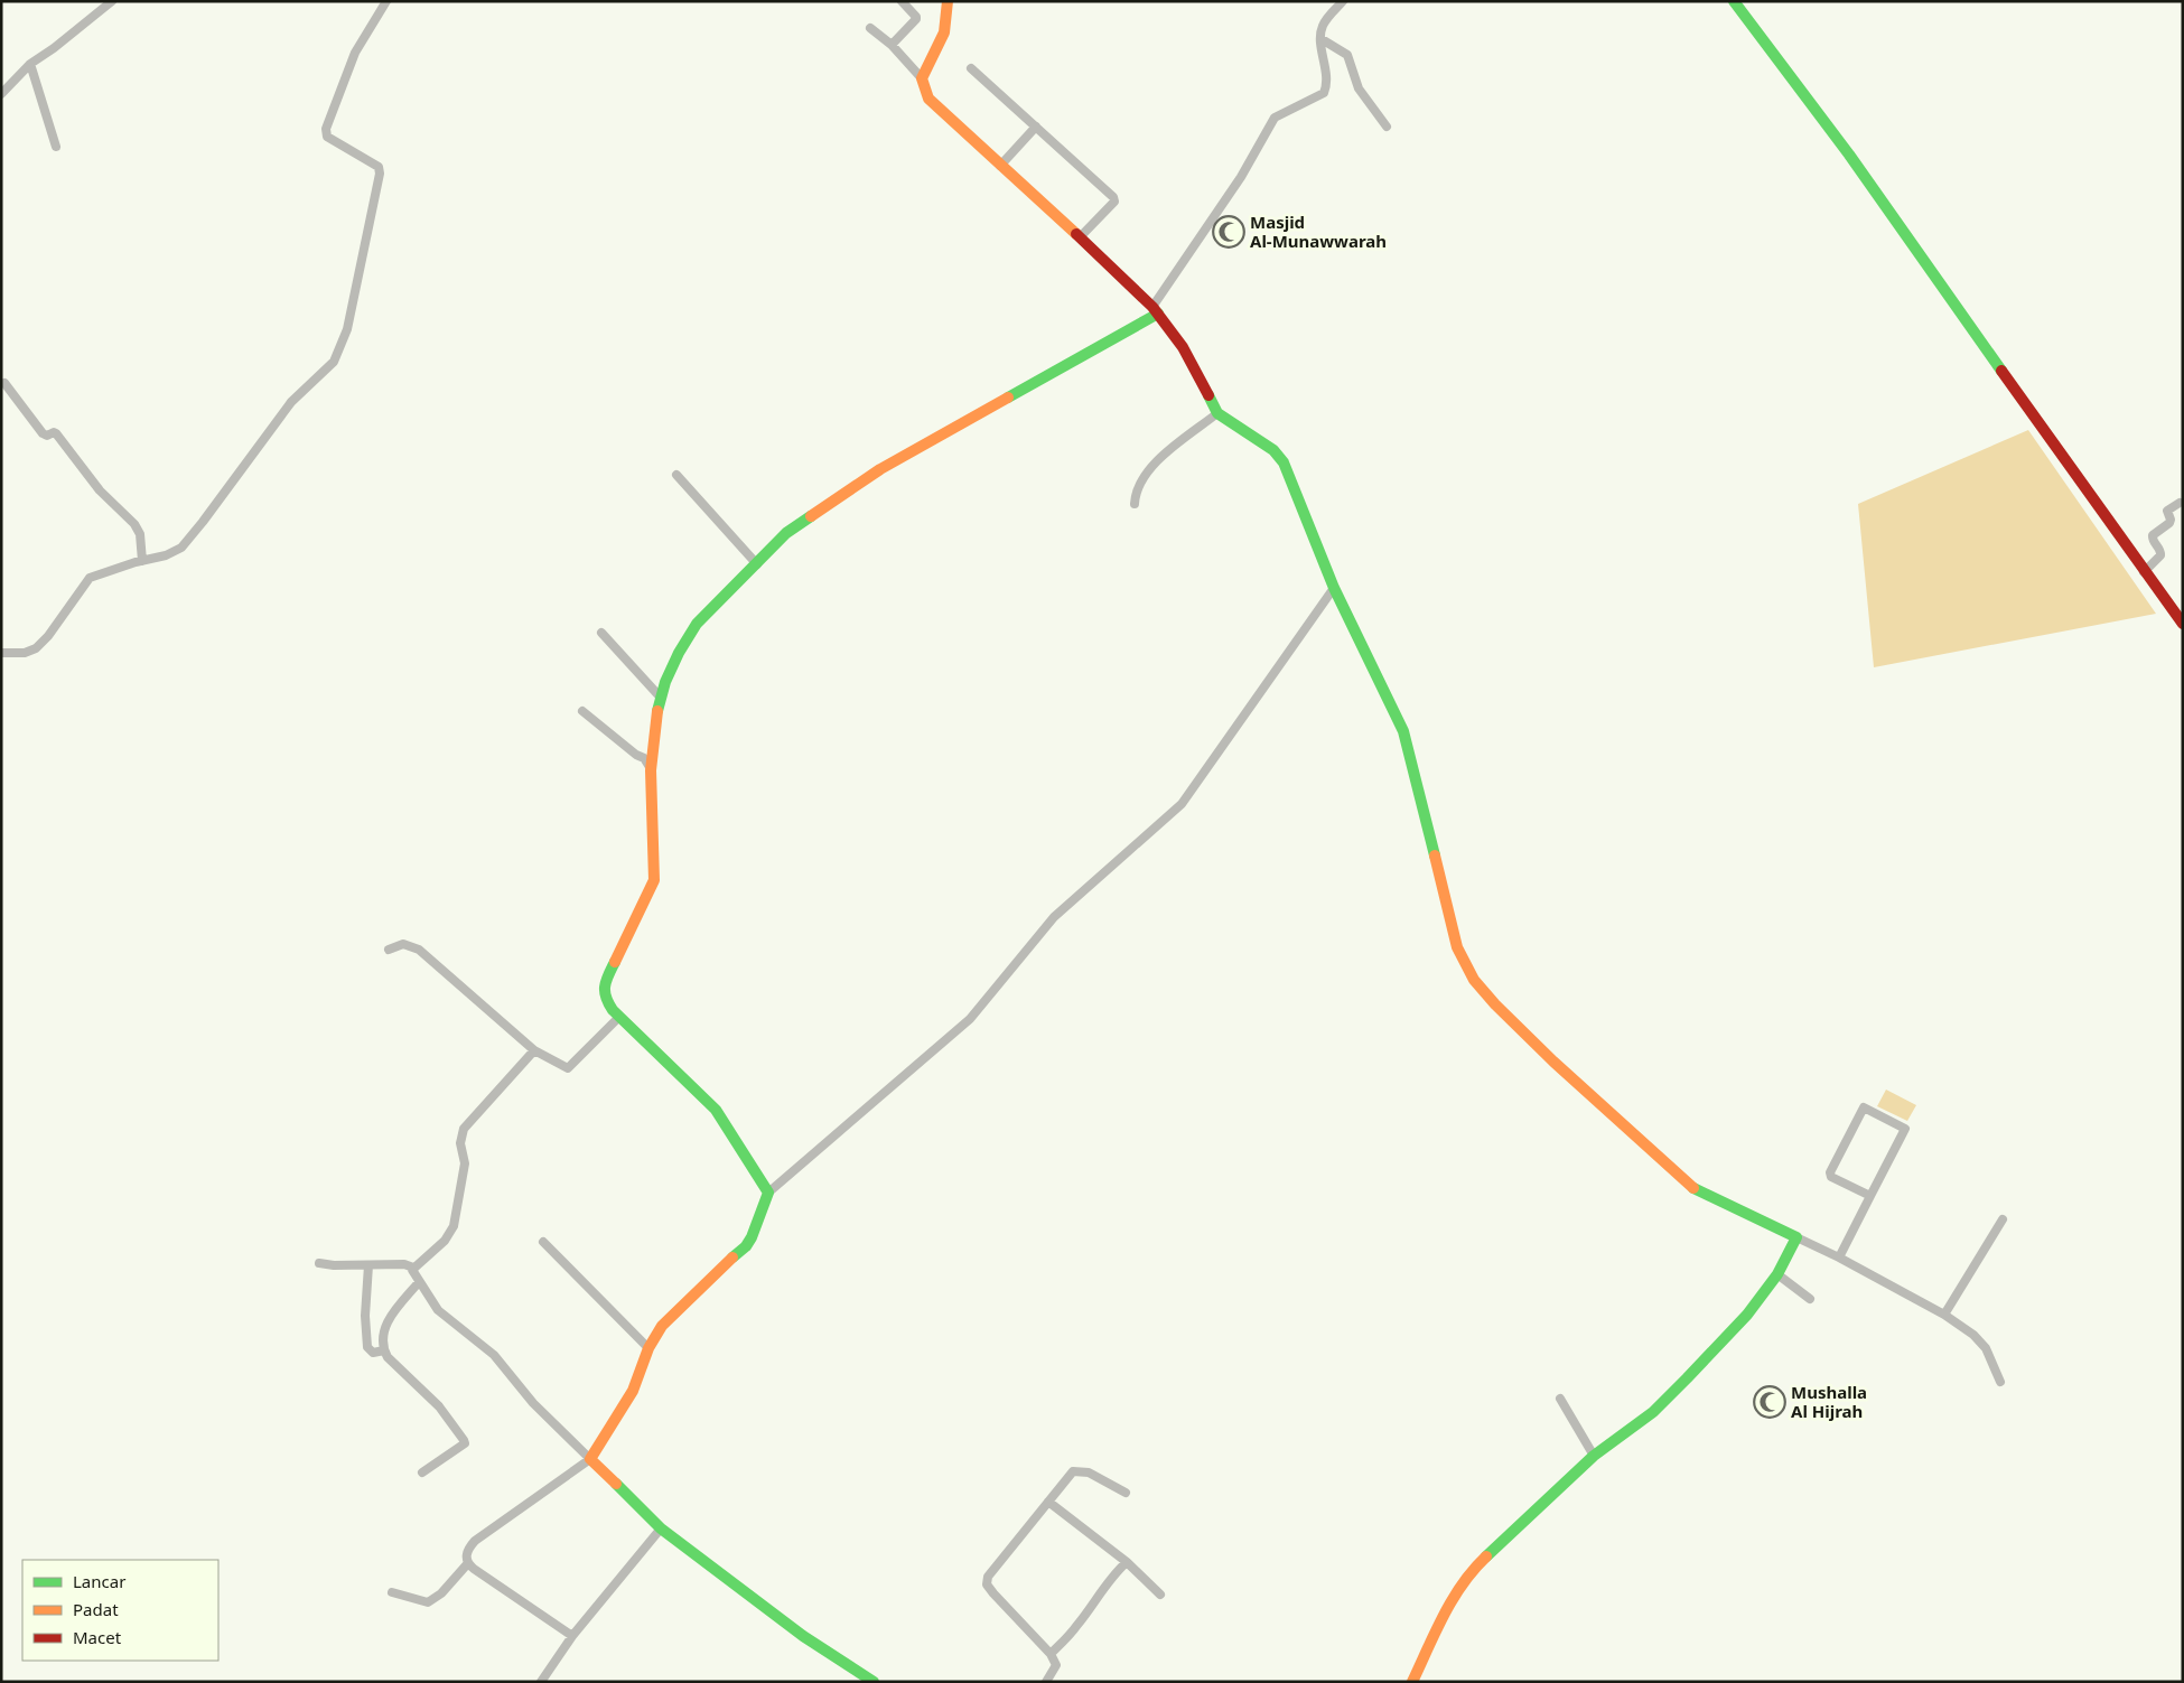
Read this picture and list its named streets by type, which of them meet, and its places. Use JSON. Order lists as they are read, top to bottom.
{
  "places": {
    "mosque": ["Masjid Al-Munawwarah", "Mushalla Al Hijrah"]
  },
  "legend": ["Lancar", "Padat", "Macet"]
}
